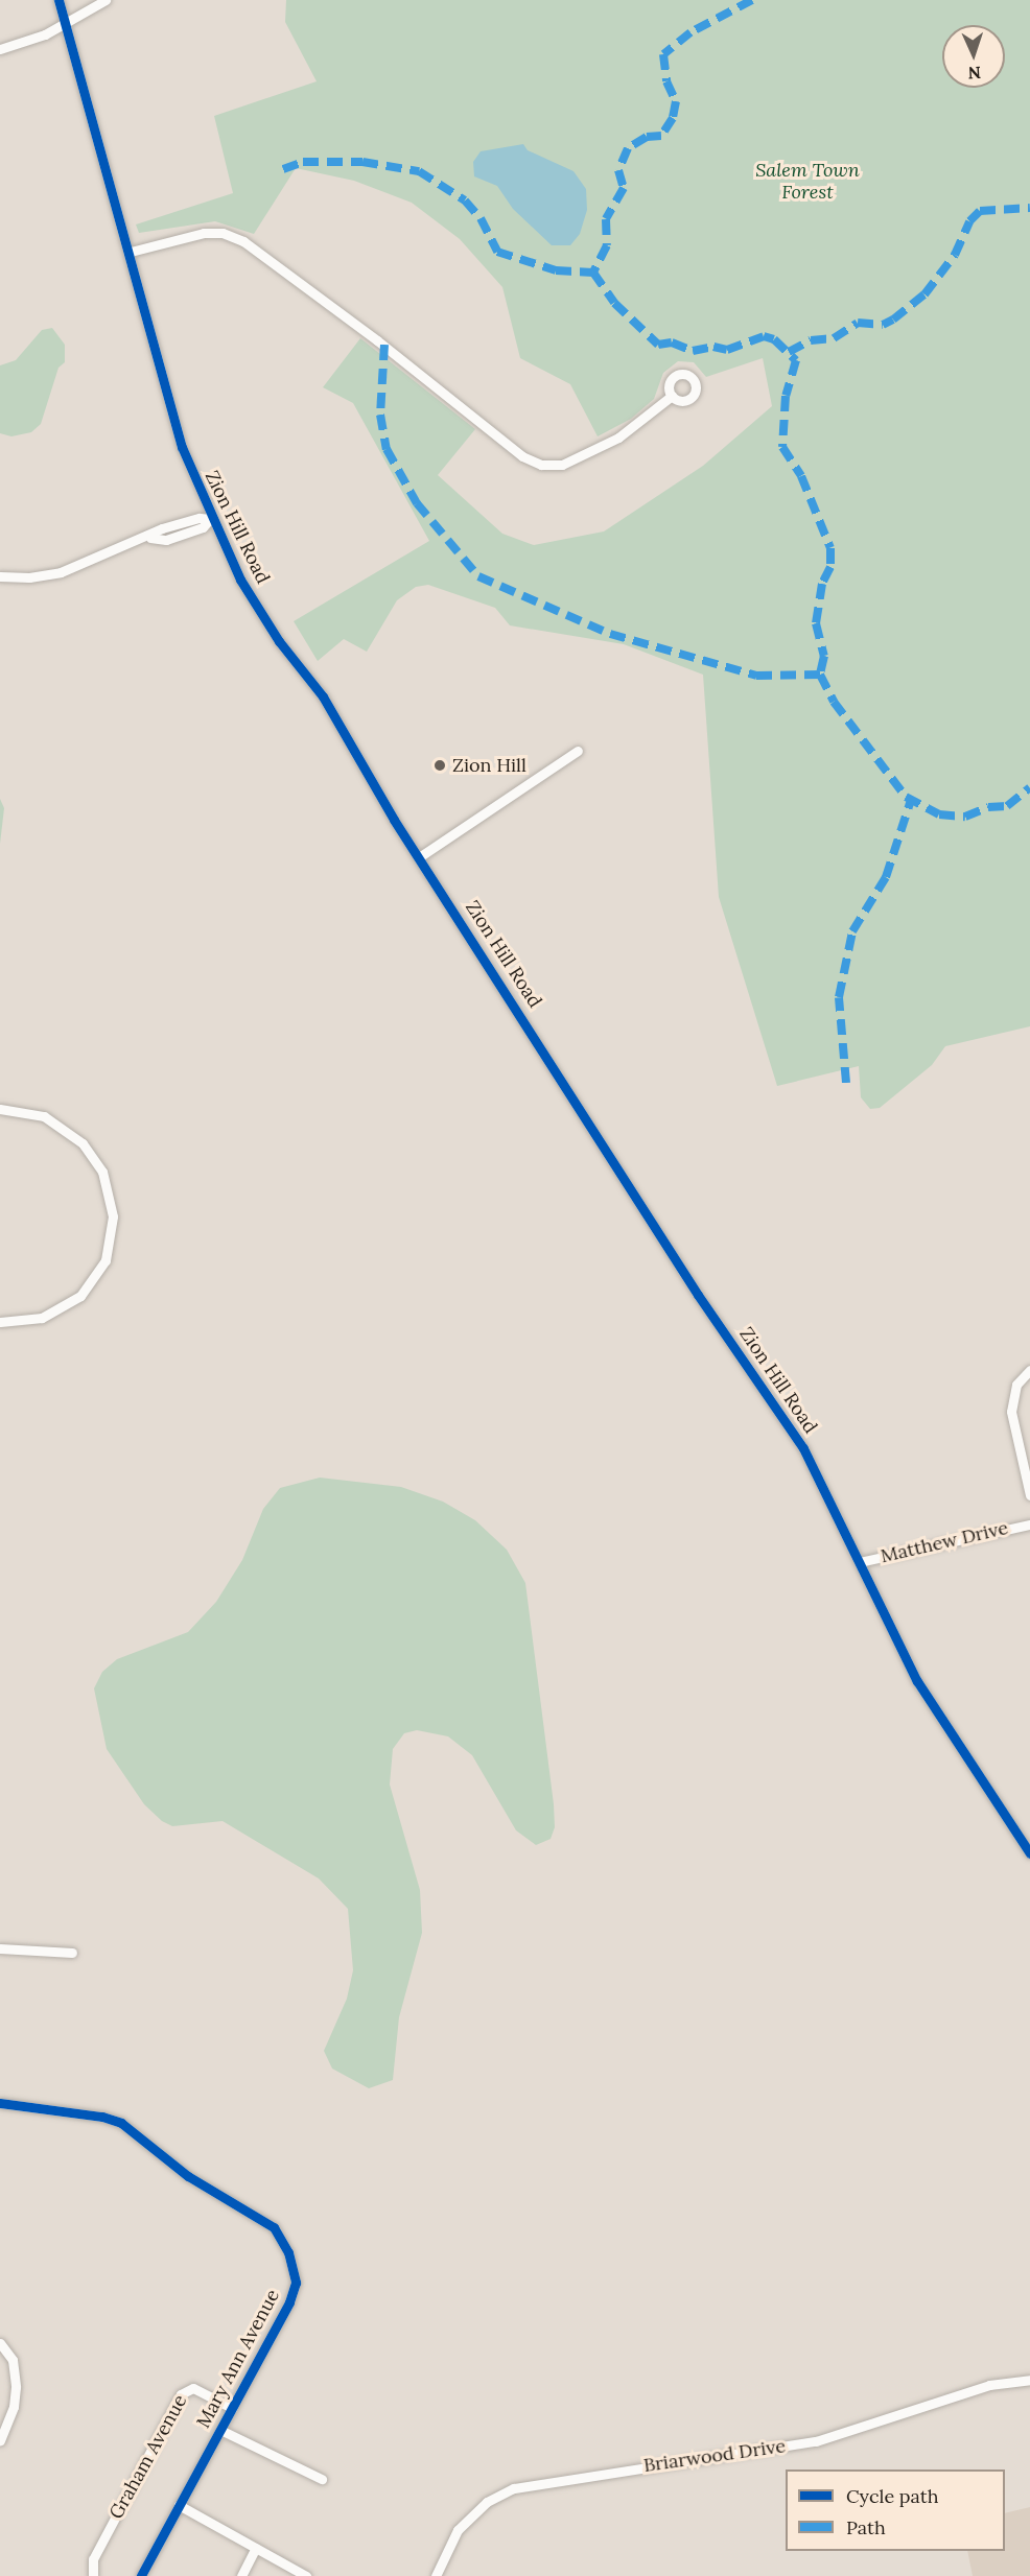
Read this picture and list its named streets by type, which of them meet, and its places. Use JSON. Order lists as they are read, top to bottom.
{
  "streets": {
    "street": [
      "Zion Hill Road",
      "Matthew Drive",
      "Mary Ann Avenue",
      "Briarwood Drive",
      "Graham Avenue"
    ]
  },
  "crossings": [
    ["Zion Hill Road", "Matthew Drive"],
    ["Mary Ann Avenue", "Graham Avenue"]
  ],
  "parks": ["Salem Town Forest"],
  "places": ["Zion Hill"],
  "legend": ["Cycle path", "Path"],
  "north": "bottom"
}
